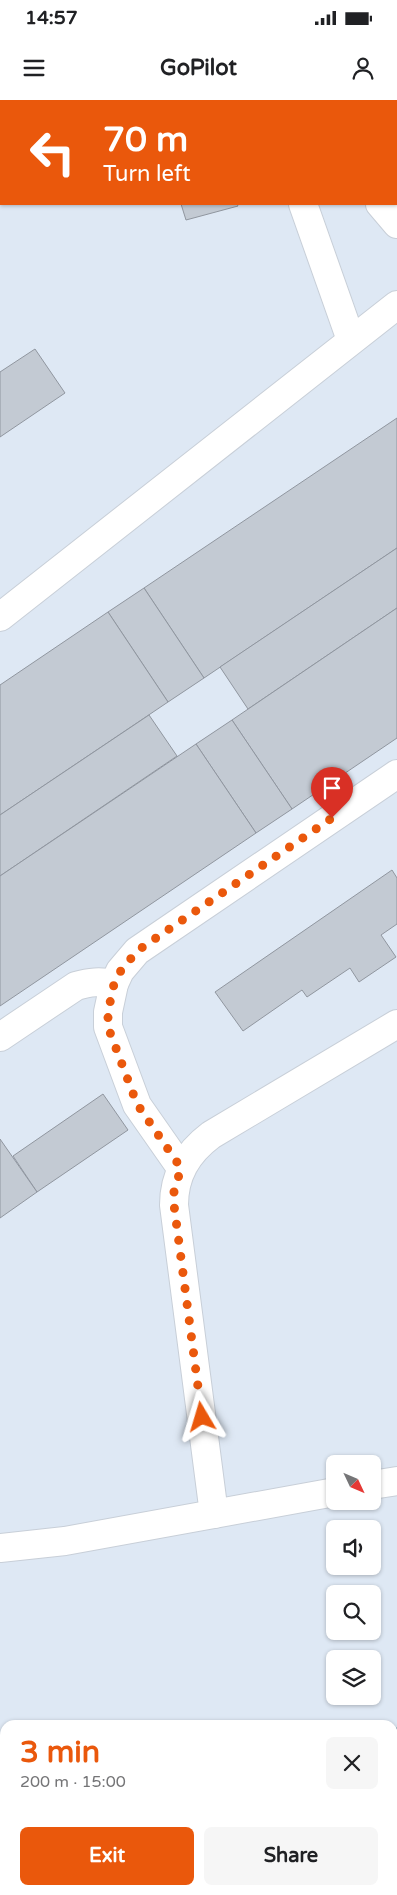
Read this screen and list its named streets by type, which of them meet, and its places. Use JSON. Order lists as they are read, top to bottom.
{
  "north": "bottom right",
  "page": {
    "status": "14:57",
    "header": "GoPilot",
    "turn": ["70 m", "Turn left"],
    "heading": ["3 min", "200 m · 15:00"],
    "buttons": ["Exit", "Share"]
  }
}
